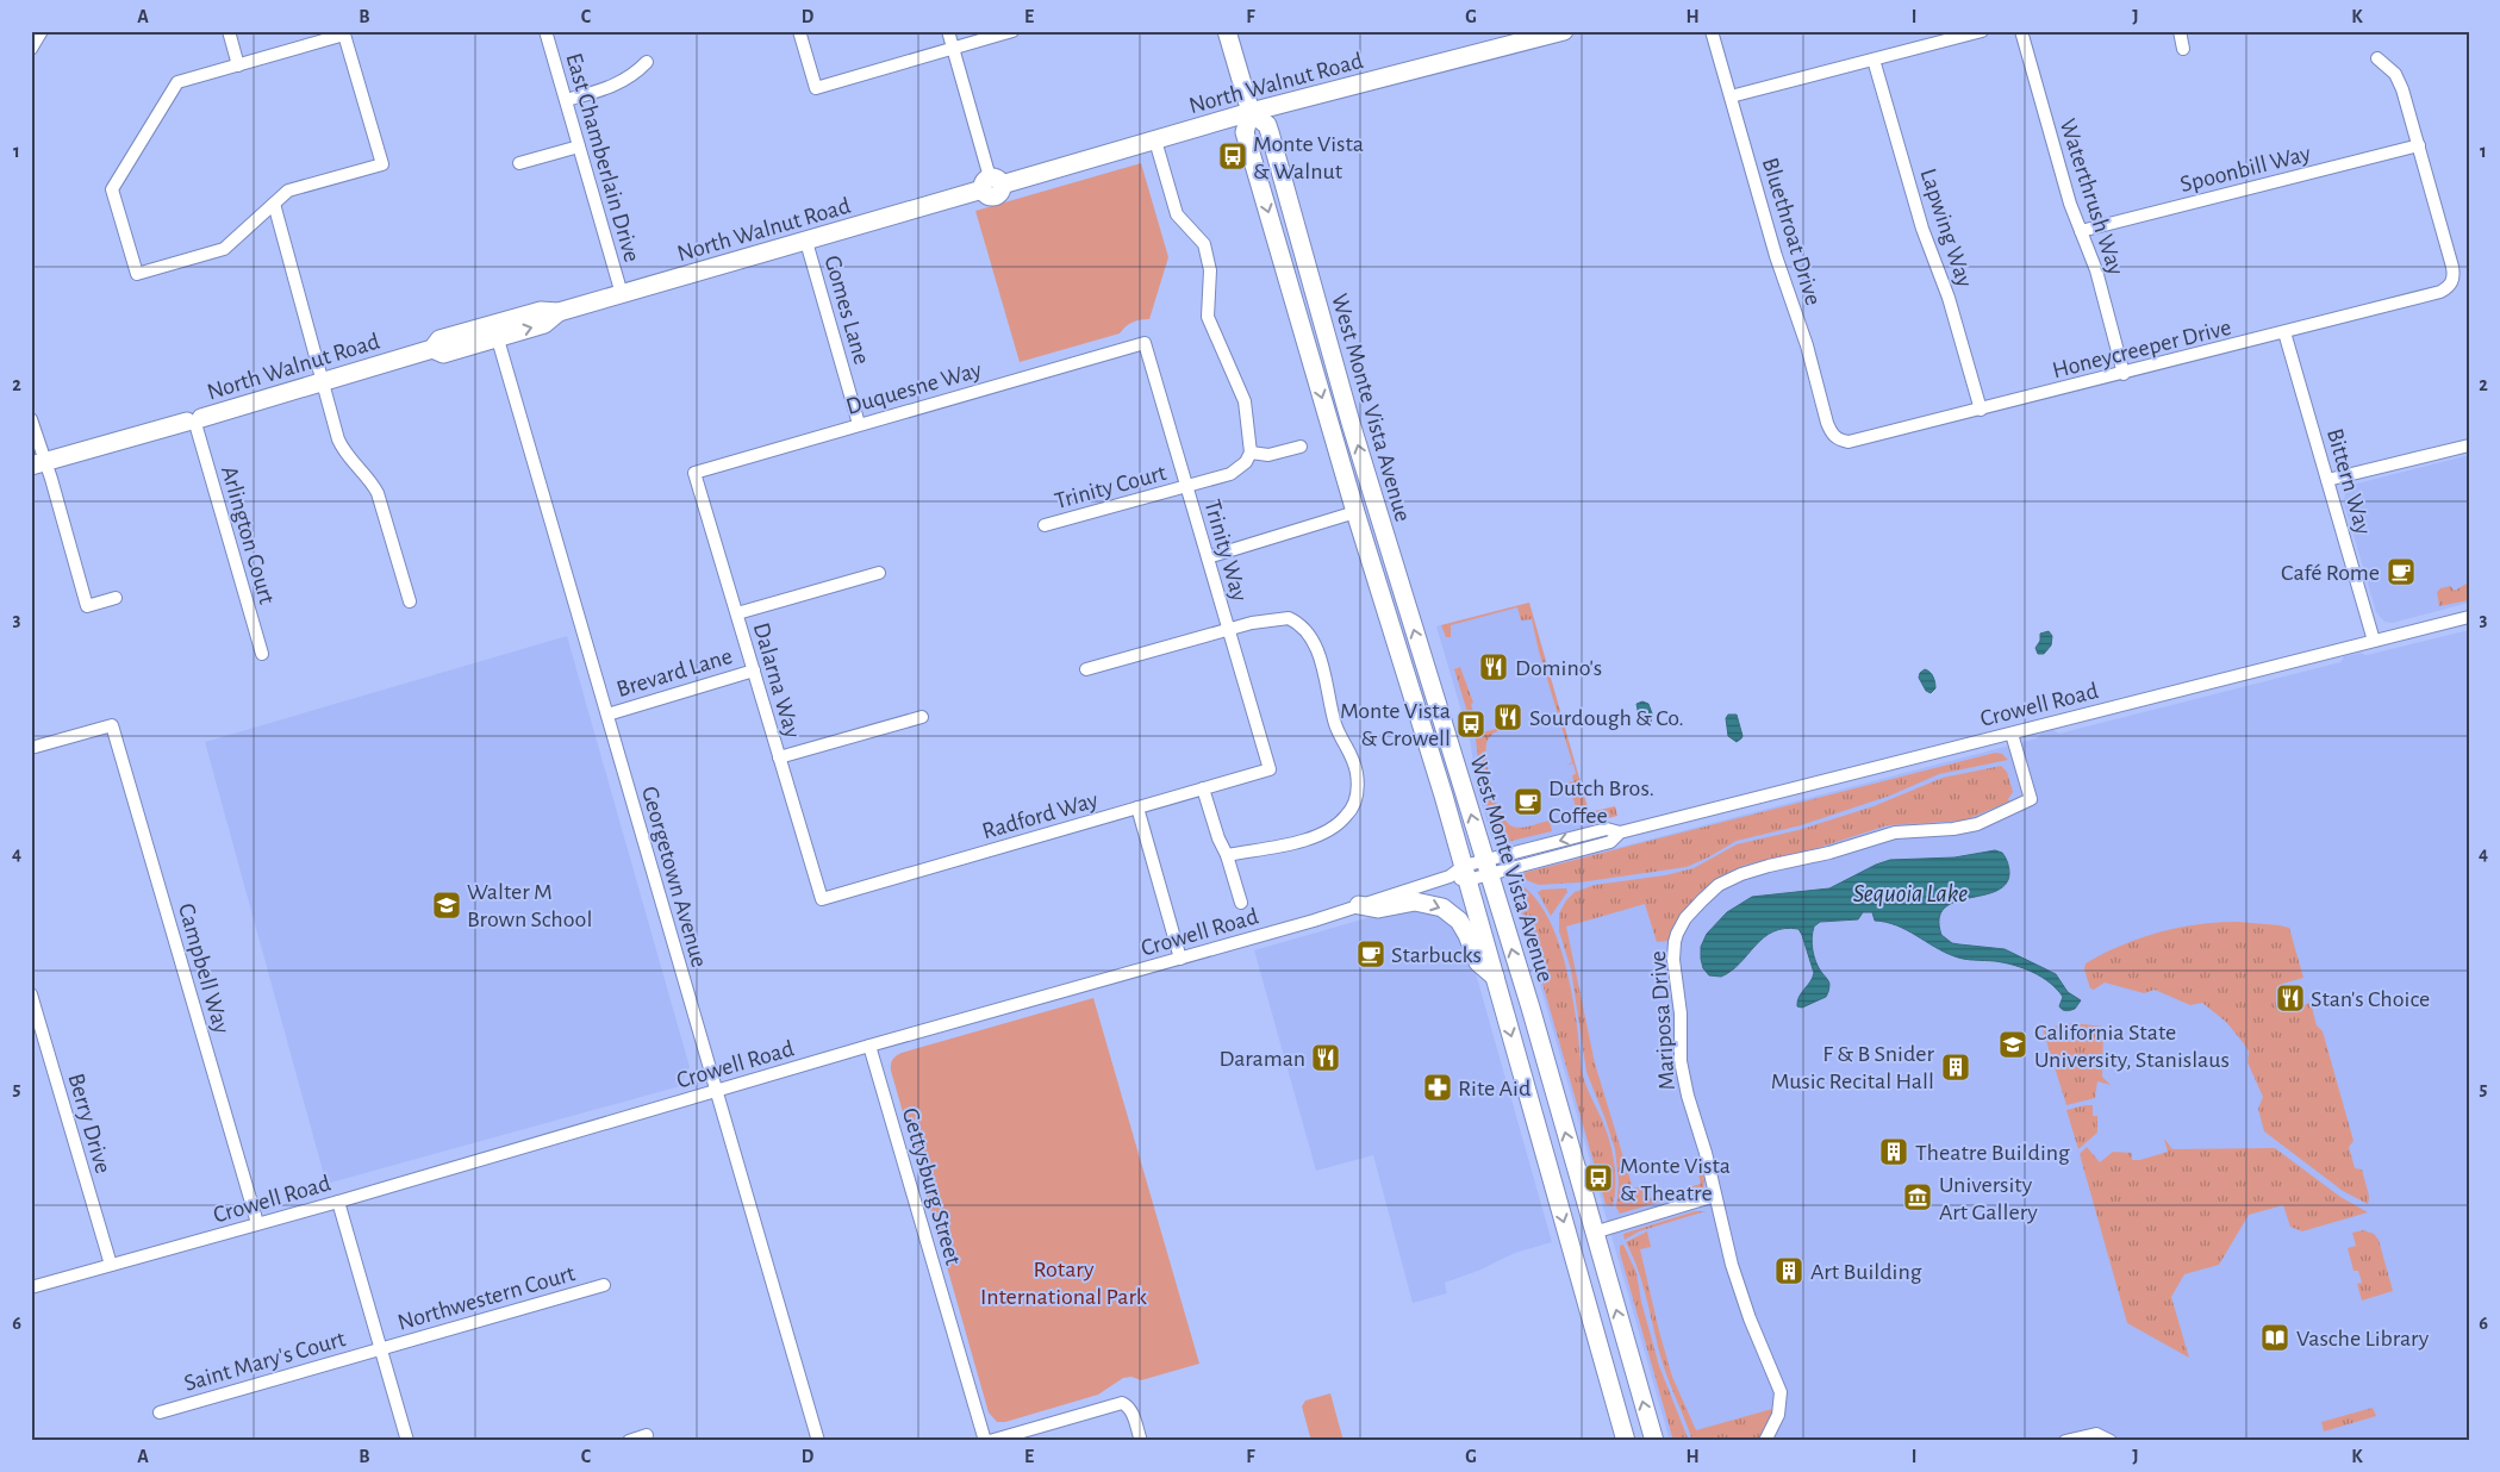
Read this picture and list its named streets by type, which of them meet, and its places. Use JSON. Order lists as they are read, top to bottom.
{
  "streets": {
    "main road": ["North Walnut Road", "West Monte Vista Avenue"],
    "street": [
      "East Chamberlain Drive",
      "Spoonbill Way",
      "Waterthrush Way",
      "Lapwing Way",
      "Bluethroat Drive",
      "Gomes Lane",
      "Honeycreeper Drive",
      "Duquesne Way",
      "Bittern Way",
      "Trinity Court",
      "Arlington Court",
      "Trinity Way",
      "Brevard Lane",
      "Dalarna Way",
      "Crowell Road",
      "Radford Way",
      "Georgetown Avenue",
      "Campbell Way",
      "Mariposa Drive",
      "Berry Drive",
      "Gettysburg Street",
      "Northwestern Court",
      "Saint Mary's Court"
    ]
  },
  "crossings": [
    ["North Walnut Road", "East Chamberlain Drive"],
    ["North Walnut Road", "Gomes Lane"],
    ["North Walnut Road", "West Monte Vista Avenue"],
    ["North Walnut Road", "Arlington Court"],
    ["North Walnut Road", "Georgetown Avenue"],
    ["Spoonbill Way", "Waterthrush Way"],
    ["Spoonbill Way", "Honeycreeper Drive"],
    ["Waterthrush Way", "Honeycreeper Drive"],
    ["Lapwing Way", "Honeycreeper Drive"],
    ["Bluethroat Drive", "Honeycreeper Drive"],
    ["Gomes Lane", "Duquesne Way"],
    ["Honeycreeper Drive", "Bittern Way"],
    ["Duquesne Way", "Trinity Way"],
    ["Duquesne Way", "Dalarna Way"],
    ["West Monte Vista Avenue", "Crowell Road"],
    ["Bittern Way", "Crowell Road"],
    ["Trinity Court", "Trinity Way"],
    ["Trinity Way", "Radford Way"],
    ["Brevard Lane", "Dalarna Way"],
    ["Brevard Lane", "Georgetown Avenue"],
    ["Dalarna Way", "Radford Way"],
    ["Crowell Road", "Georgetown Avenue"],
    ["Crowell Road", "Campbell Way"],
    ["Crowell Road", "Mariposa Drive"],
    ["Crowell Road", "Berry Drive"],
    ["Crowell Road", "Gettysburg Street"],
    ["Northwestern Court", "Saint Mary's Court"]
  ],
  "water": ["Sequoia Lake"],
  "parks": ["Rotary International Park"],
  "places": {
    "bus stop": ["Monte Vista & Walnut", "Monte Vista & Crowell", "Monte Vista & Theatre"],
    "cafe": ["Café Rome", "Dutch Bros. Coffee", "Starbucks"],
    "restaurant": [
      "Domino's",
      "Sourdough & Co.",
      "Stan's Choice",
      "Daraman"
    ],
    "school or university": ["Walter M Brown School", "California State University, Stanislaus"],
    "building": ["F & B Snider Music Recital Hall", "Theatre Building", "Art Building"],
    "pharmacy": ["Rite Aid"],
    "museum": ["University Art Gallery"],
    "library": ["Vasche Library"]
  },
  "grid": {
    "columns": [
      "A",
      "B",
      "C",
      "D",
      "E",
      "F",
      "G",
      "H",
      "I",
      "J",
      "K"
    ],
    "rows": [
      "1",
      "2",
      "3",
      "4",
      "5",
      "6"
    ]
  }
}
